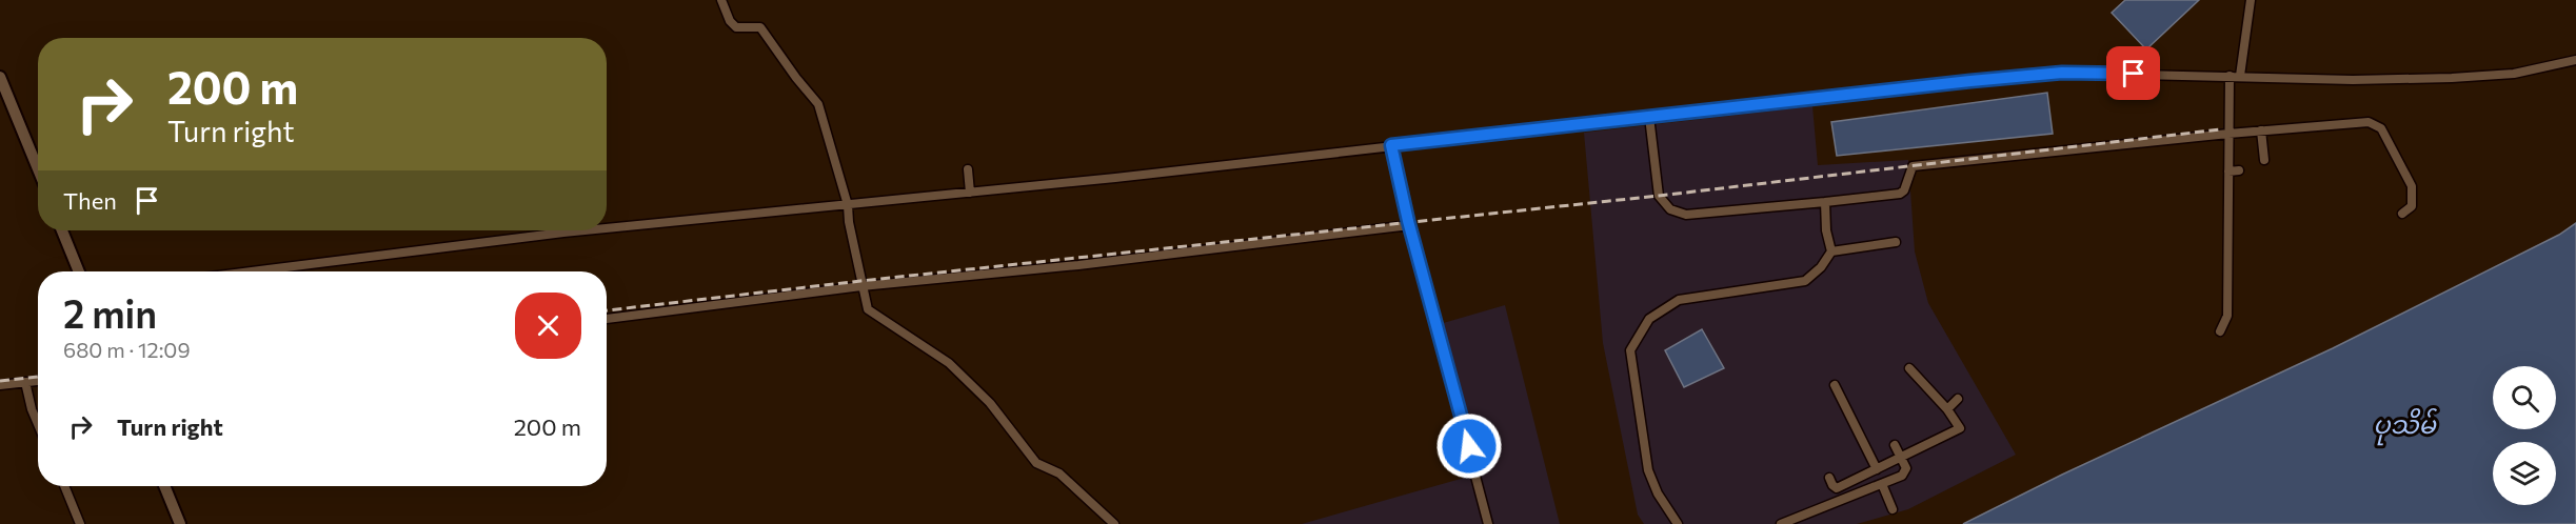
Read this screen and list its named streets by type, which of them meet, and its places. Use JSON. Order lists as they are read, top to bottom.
{
  "water": ["ပုသိမ်"],
  "page": {
    "turn": ["200 m", "Turn right"],
    "then": "Then",
    "heading": ["2 min", "680 m · 12:09"],
    "list": [
      {
        "name": "Turn right",
        "value": "200 m"
      }
    ]
  }
}
